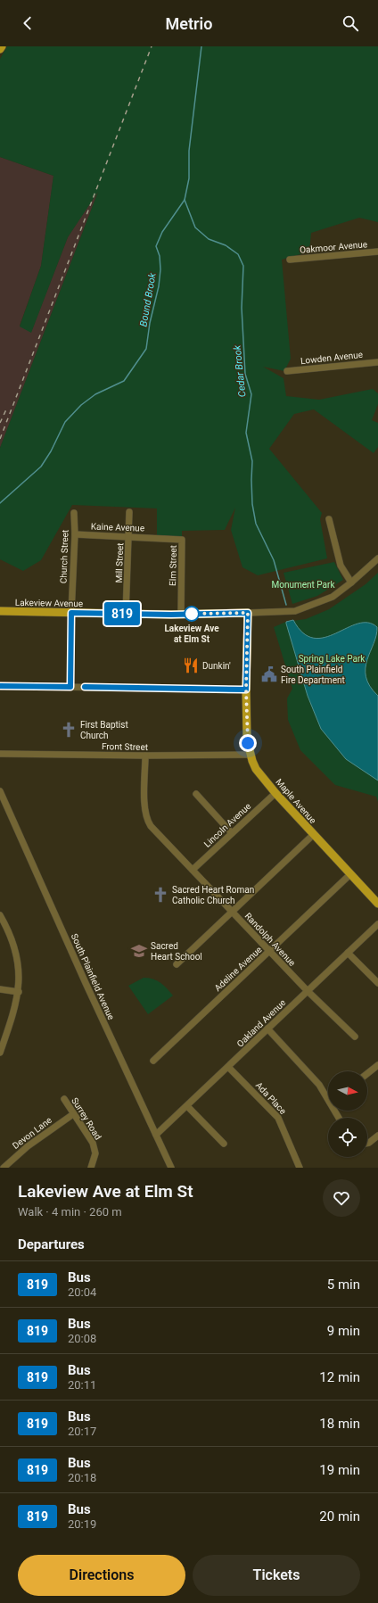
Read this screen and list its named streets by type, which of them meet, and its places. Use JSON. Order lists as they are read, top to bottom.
{
  "streets": {
    "main road": ["Lakeview Avenue", "Maple Avenue"],
    "street": [
      "Oakmoor Avenue",
      "Lowden Avenue",
      "Kaine Avenue",
      "Church Street",
      "Mill Street",
      "Elm Street",
      "Front Street",
      "Lincoln Avenue",
      "Randolph Avenue",
      "Adeline Avenue",
      "South Plainfield Avenue",
      "Oakland Avenue",
      "Ada Place",
      "Surrey Road",
      "Devon Lane"
    ]
  },
  "crossings": [
    ["Kaine Avenue", "Church Street"],
    ["Kaine Avenue", "Mill Street"],
    ["Kaine Avenue", "Elm Street"],
    ["Church Street", "Lakeview Avenue"],
    ["Mill Street", "Lakeview Avenue"],
    ["Elm Street", "Lakeview Avenue"],
    ["Lakeview Avenue", "Maple Avenue"],
    ["Front Street", "Maple Avenue"],
    ["Front Street", "Randolph Avenue"],
    ["Maple Avenue", "Lincoln Avenue"],
    ["Maple Avenue", "Adeline Avenue"],
    ["Lincoln Avenue", "Randolph Avenue"],
    ["Randolph Avenue", "Adeline Avenue"],
    ["Randolph Avenue", "Oakland Avenue"],
    ["South Plainfield Avenue", "Oakland Avenue"],
    ["Oakland Avenue", "Ada Place"],
    ["Surrey Road", "Devon Lane"]
  ],
  "water": ["Bound Brook", "Cedar Brook"],
  "parks": ["Monument Park", "Spring Lake Park"],
  "places": {
    "other": ["Lakeview Ave at Elm St"],
    "restaurant": ["Dunkin'"],
    "public building": ["South Plainfield Fire Department"],
    "church": ["First Baptist Church", "Sacred Heart Roman Catholic Church"],
    "school or university": ["Sacred Heart School"]
  },
  "lines": ["bus line 819"],
  "north": "right",
  "page": {
    "header": "Metrio",
    "on_map": "819",
    "heading": [
      ["Lakeview Ave at Elm St", "Walk · 4 min · 260 m"],
      "Departures"
    ],
    "list": [
      {
        "mark": "819",
        "name": "Bus",
        "note": "20:04",
        "value": "5 min"
      },
      {
        "mark": "819",
        "name": "Bus",
        "note": "20:08",
        "value": "9 min"
      },
      {
        "mark": "819",
        "name": "Bus",
        "note": "20:11",
        "value": "12 min"
      },
      {
        "mark": "819",
        "name": "Bus",
        "note": "20:17",
        "value": "18 min"
      },
      {
        "mark": "819",
        "name": "Bus",
        "note": "20:18",
        "value": "19 min"
      },
      {
        "mark": "819",
        "name": "Bus",
        "note": "20:19",
        "value": "20 min"
      }
    ],
    "buttons": ["Directions", "Tickets"]
  }
}
